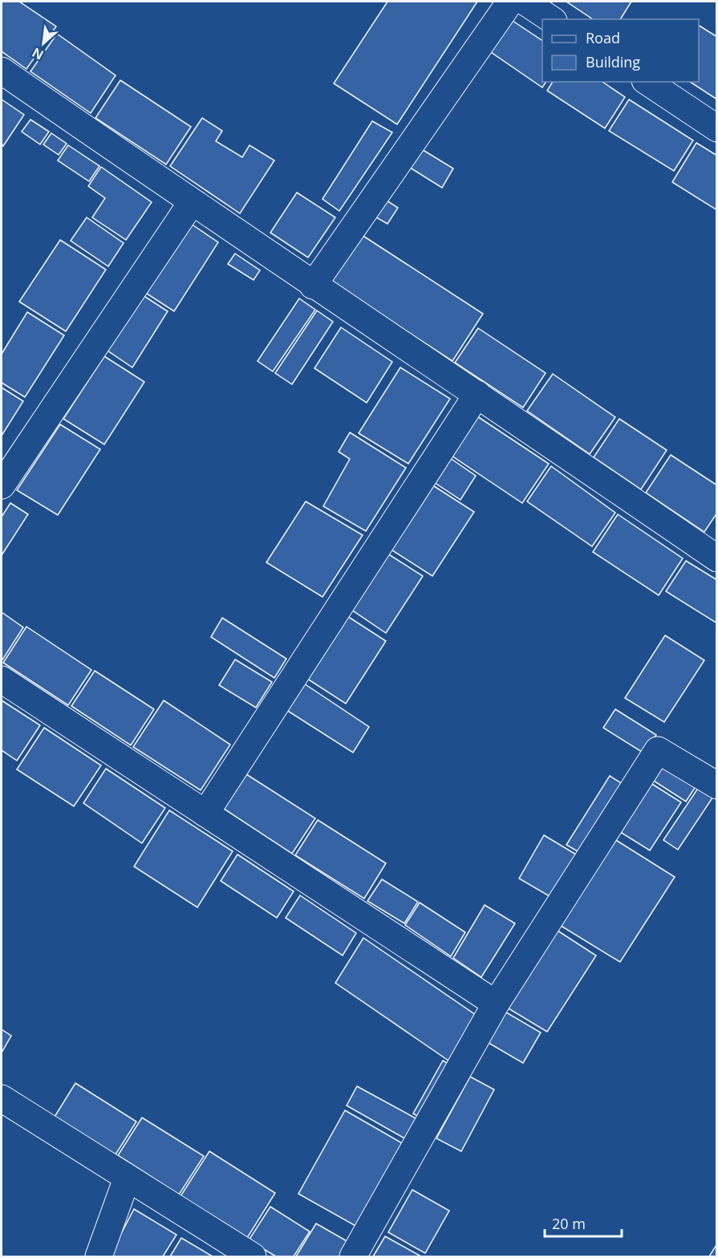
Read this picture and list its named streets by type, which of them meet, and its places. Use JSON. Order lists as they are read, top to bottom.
{
  "legend": ["Road", "Building"],
  "scale_bar": "20 m",
  "north": "bottom left"
}
